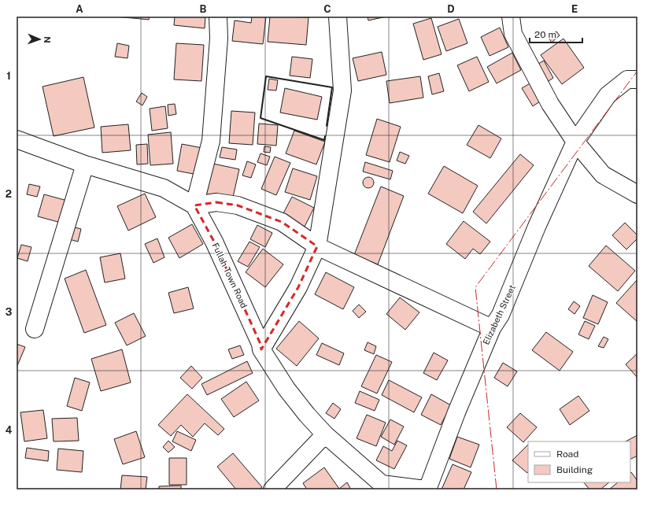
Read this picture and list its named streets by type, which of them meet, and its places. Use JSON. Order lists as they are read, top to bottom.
{
  "streets": {
    "street": ["Fullah Town Road", "Elizabeth Street"]
  },
  "legend": ["Road", "Building"],
  "scale_bar": "20 m",
  "north": "right",
  "grid": {
    "columns": [
      "A",
      "B",
      "C",
      "D",
      "E"
    ],
    "rows": [
      "1",
      "2",
      "3",
      "4"
    ]
  }
}
